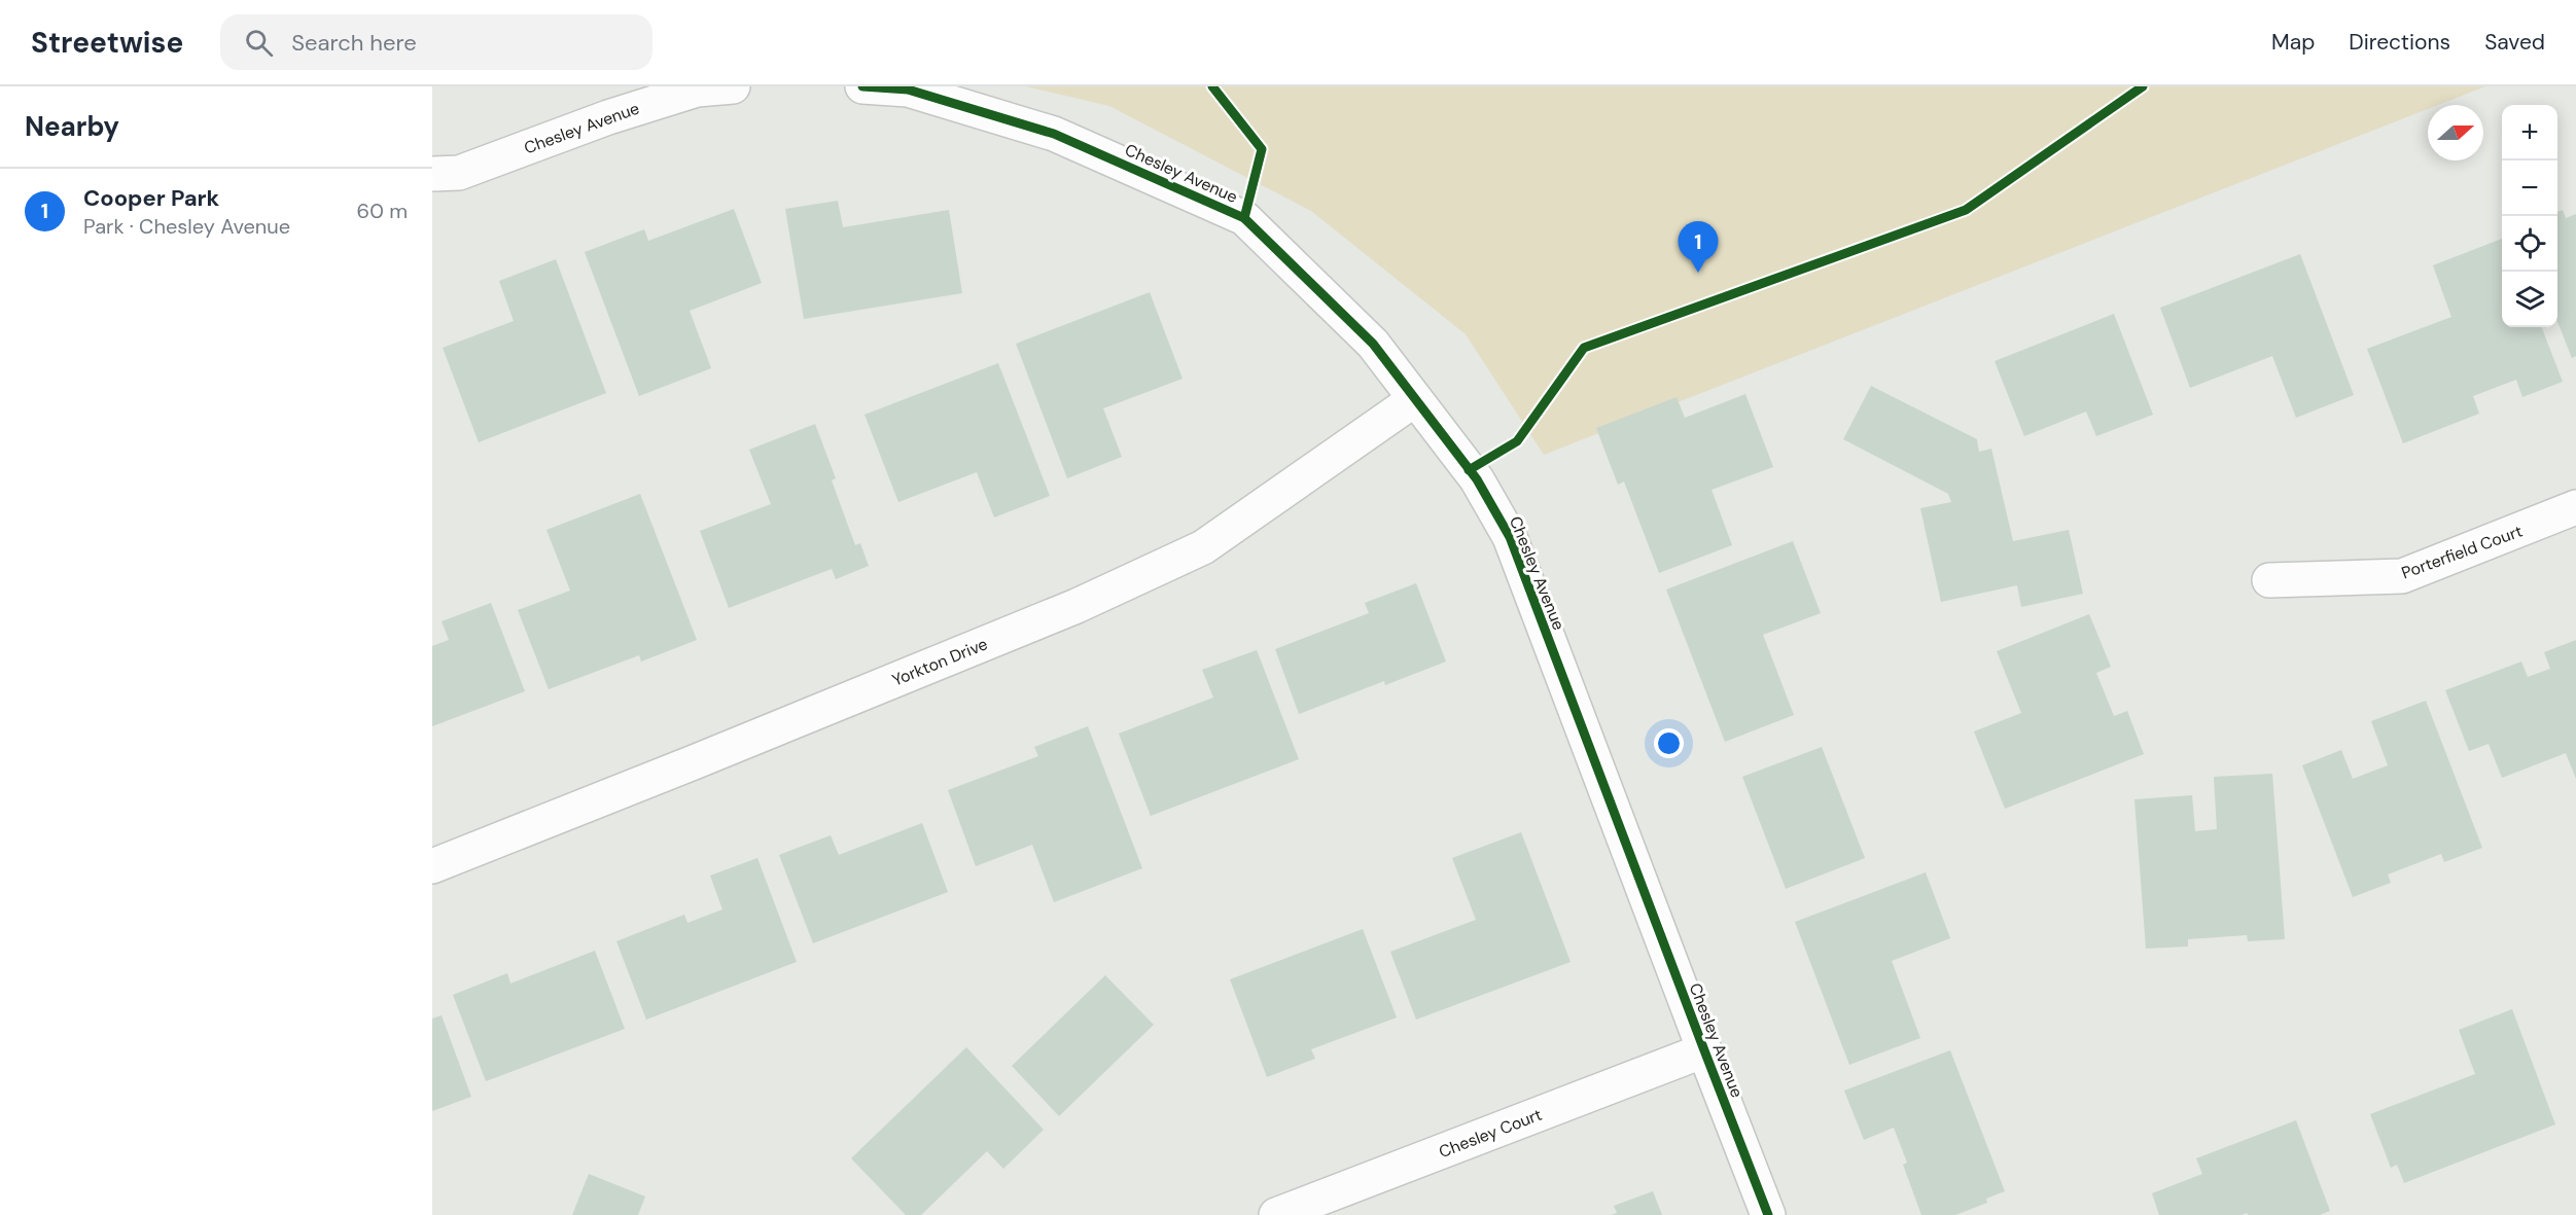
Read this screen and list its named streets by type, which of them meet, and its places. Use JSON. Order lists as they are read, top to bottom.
{
  "streets": {
    "street": [
      "Chesley Avenue",
      "Porterfield Court",
      "Yorkton Drive",
      "Chesley Court"
    ]
  },
  "crossings": [
    ["Chesley Avenue", "Yorkton Drive"],
    ["Chesley Avenue", "Chesley Court"]
  ],
  "north": "right",
  "page": {
    "header": "Streetwise",
    "search": "Search here",
    "nav": ["Map", "Directions", "Saved"],
    "heading": "Nearby",
    "map_buttons": ["+", "−"],
    "list": [
      {
        "mark": "1",
        "name": "Cooper Park",
        "note": "Park · Chesley Avenue",
        "value": "60 m"
      }
    ],
    "pins": "1"
  }
}
